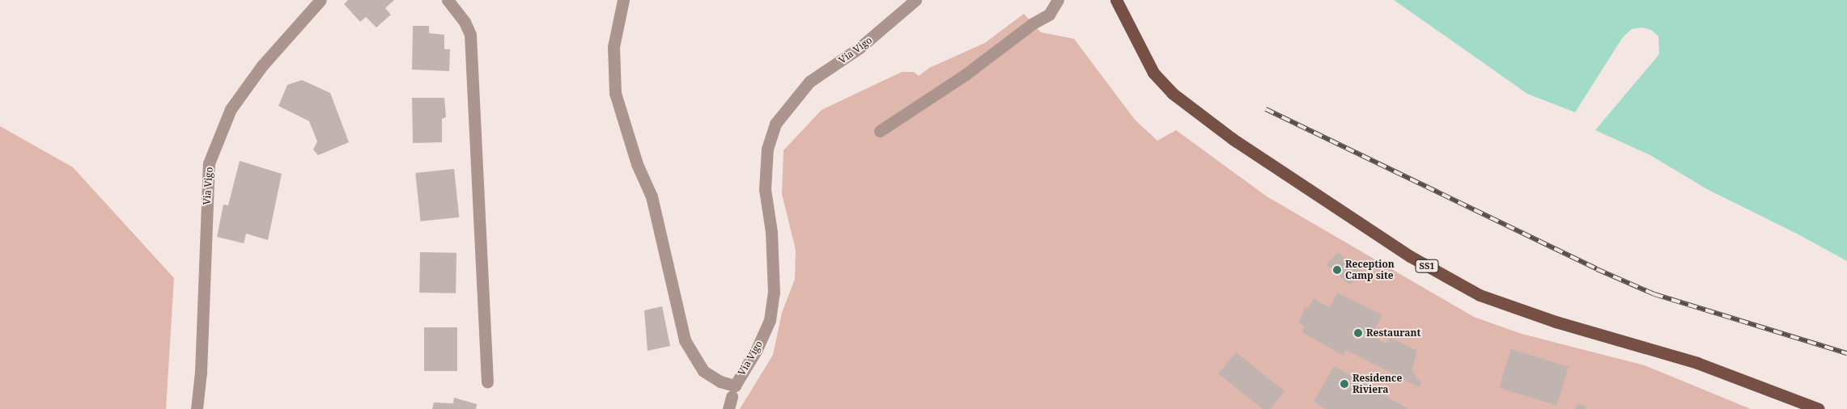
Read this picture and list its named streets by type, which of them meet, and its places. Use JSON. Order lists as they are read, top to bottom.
{
  "streets": {
    "main road": ["SS1"],
    "street": ["Via Vigo"]
  },
  "places": ["Reception Camp site", "Restaurant", "Residence Riviera"]
}
